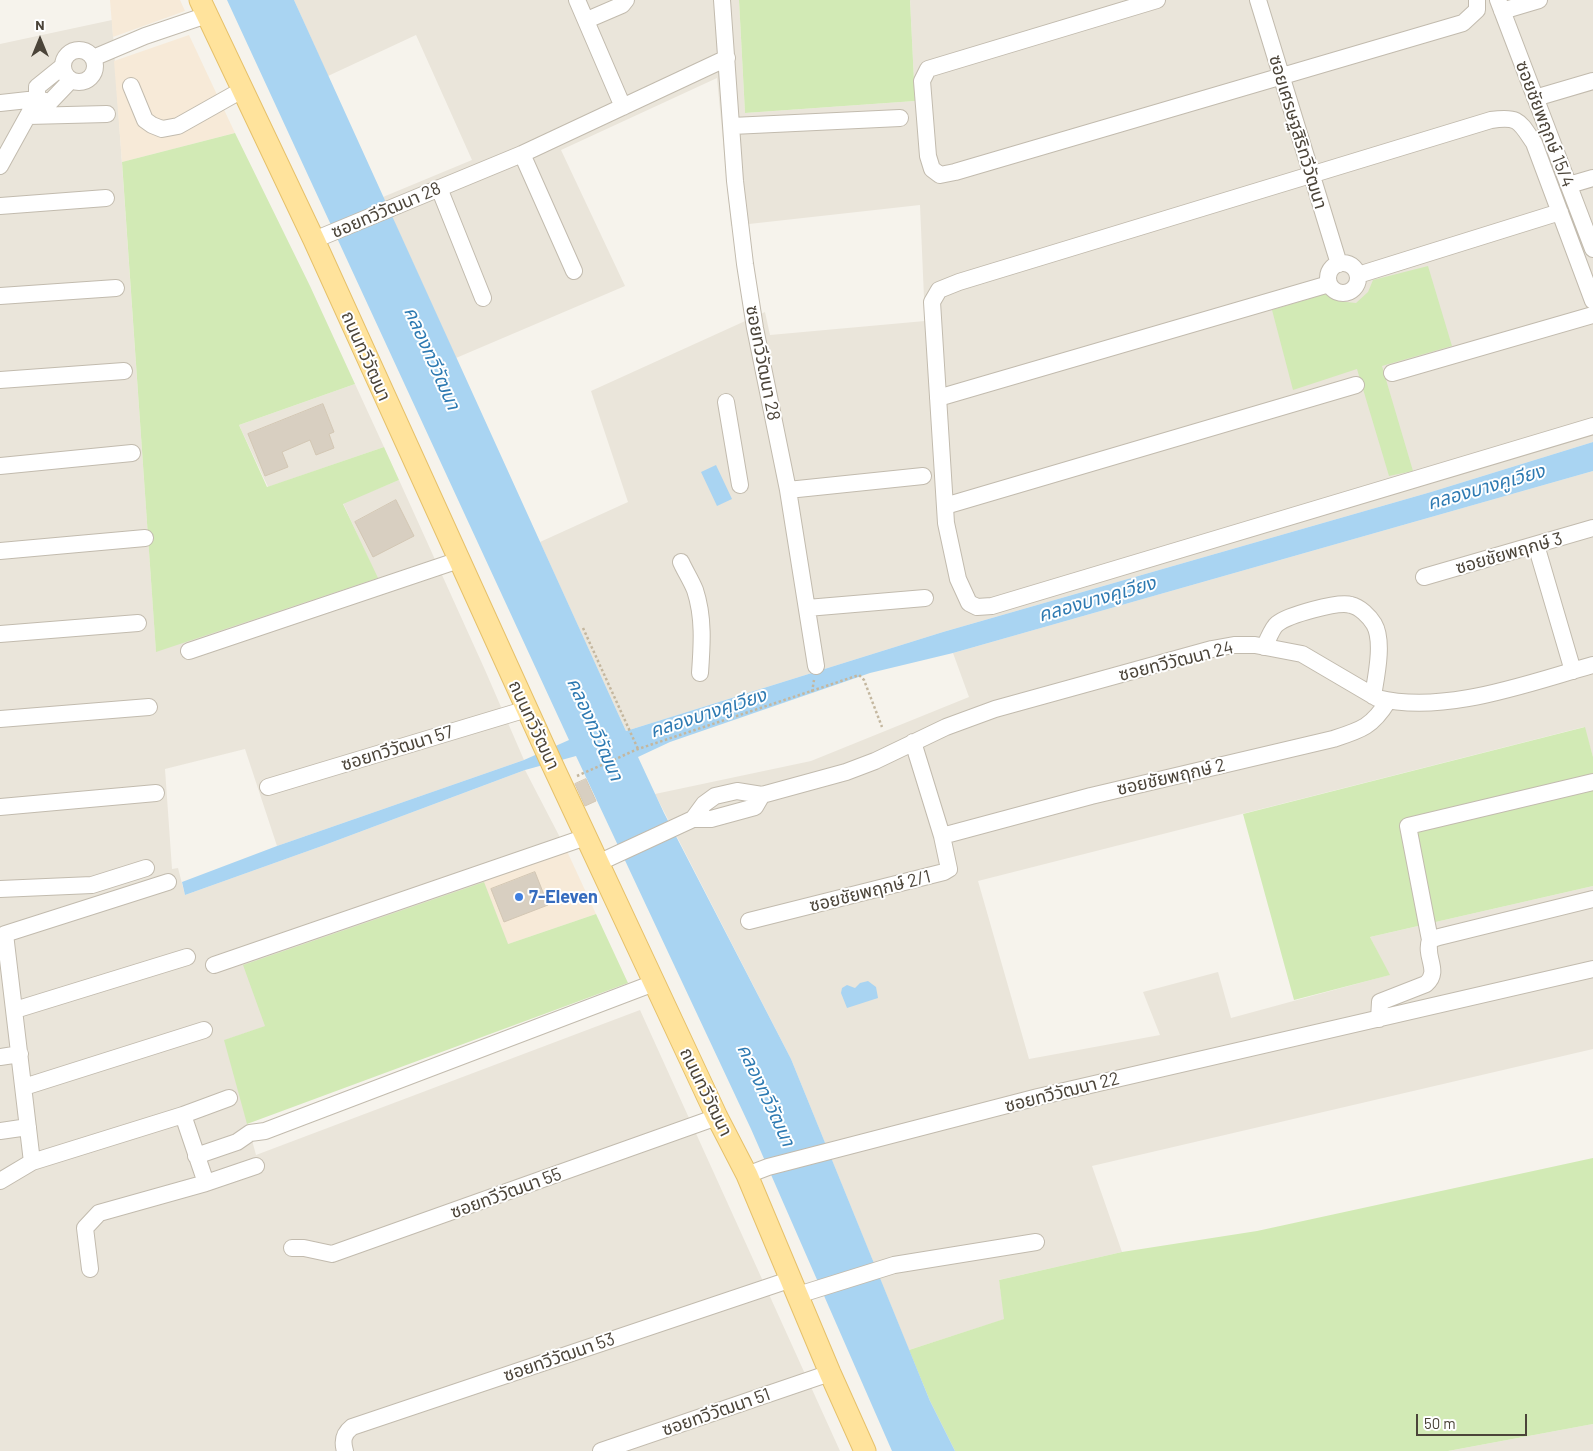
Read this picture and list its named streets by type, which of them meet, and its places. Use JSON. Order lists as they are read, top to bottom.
{
  "streets": {
    "main road": ["ถนนทวีวัฒนา"],
    "street": [
      "ซอยชัยพฤกษ์ 15/4",
      "ซอยเศรษฐสิริทวีวัฒนา",
      "ซอยทวีวัฒนา 28",
      "ซอยชัยพฤกษ์ 3",
      "ซอยทวีวัฒนา 24",
      "ซอยทวีวัฒนา 57",
      "ซอยชัยพฤกษ์ 2",
      "ซอยชัยพฤกษ์ 2/1",
      "ซอยทวีวัฒนา 22",
      "ซอยทวีวัฒนา 55",
      "ซอยทวีวัฒนา 53",
      "ซอยทวีวัฒนา 51"
    ]
  },
  "crossings": [
    ["ซอยทวีวัฒนา 28", "ถนนทวีวัฒนา"],
    ["ถนนทวีวัฒนา", "ซอยทวีวัฒนา 24"],
    ["ถนนทวีวัฒนา", "ซอยทวีวัฒนา 57"],
    ["ถนนทวีวัฒนา", "ซอยทวีวัฒนา 22"],
    ["ถนนทวีวัฒนา", "ซอยทวีวัฒนา 55"],
    ["ถนนทวีวัฒนา", "ซอยทวีวัฒนา 53"],
    ["ถนนทวีวัฒนา", "ซอยทวีวัฒนา 51"],
    ["ซอยทวีวัฒนา 24", "ซอยชัยพฤกษ์ 2"],
    ["ซอยทวีวัฒนา 24", "ซอยชัยพฤกษ์ 2/1"],
    ["ซอยชัยพฤกษ์ 2", "ซอยชัยพฤกษ์ 2/1"]
  ],
  "water": ["คลองทวีวัฒนา", "คลองบางคูเวียง"],
  "places": ["7-Eleven"],
  "scale_bar": "50 m",
  "north": "top"
}
